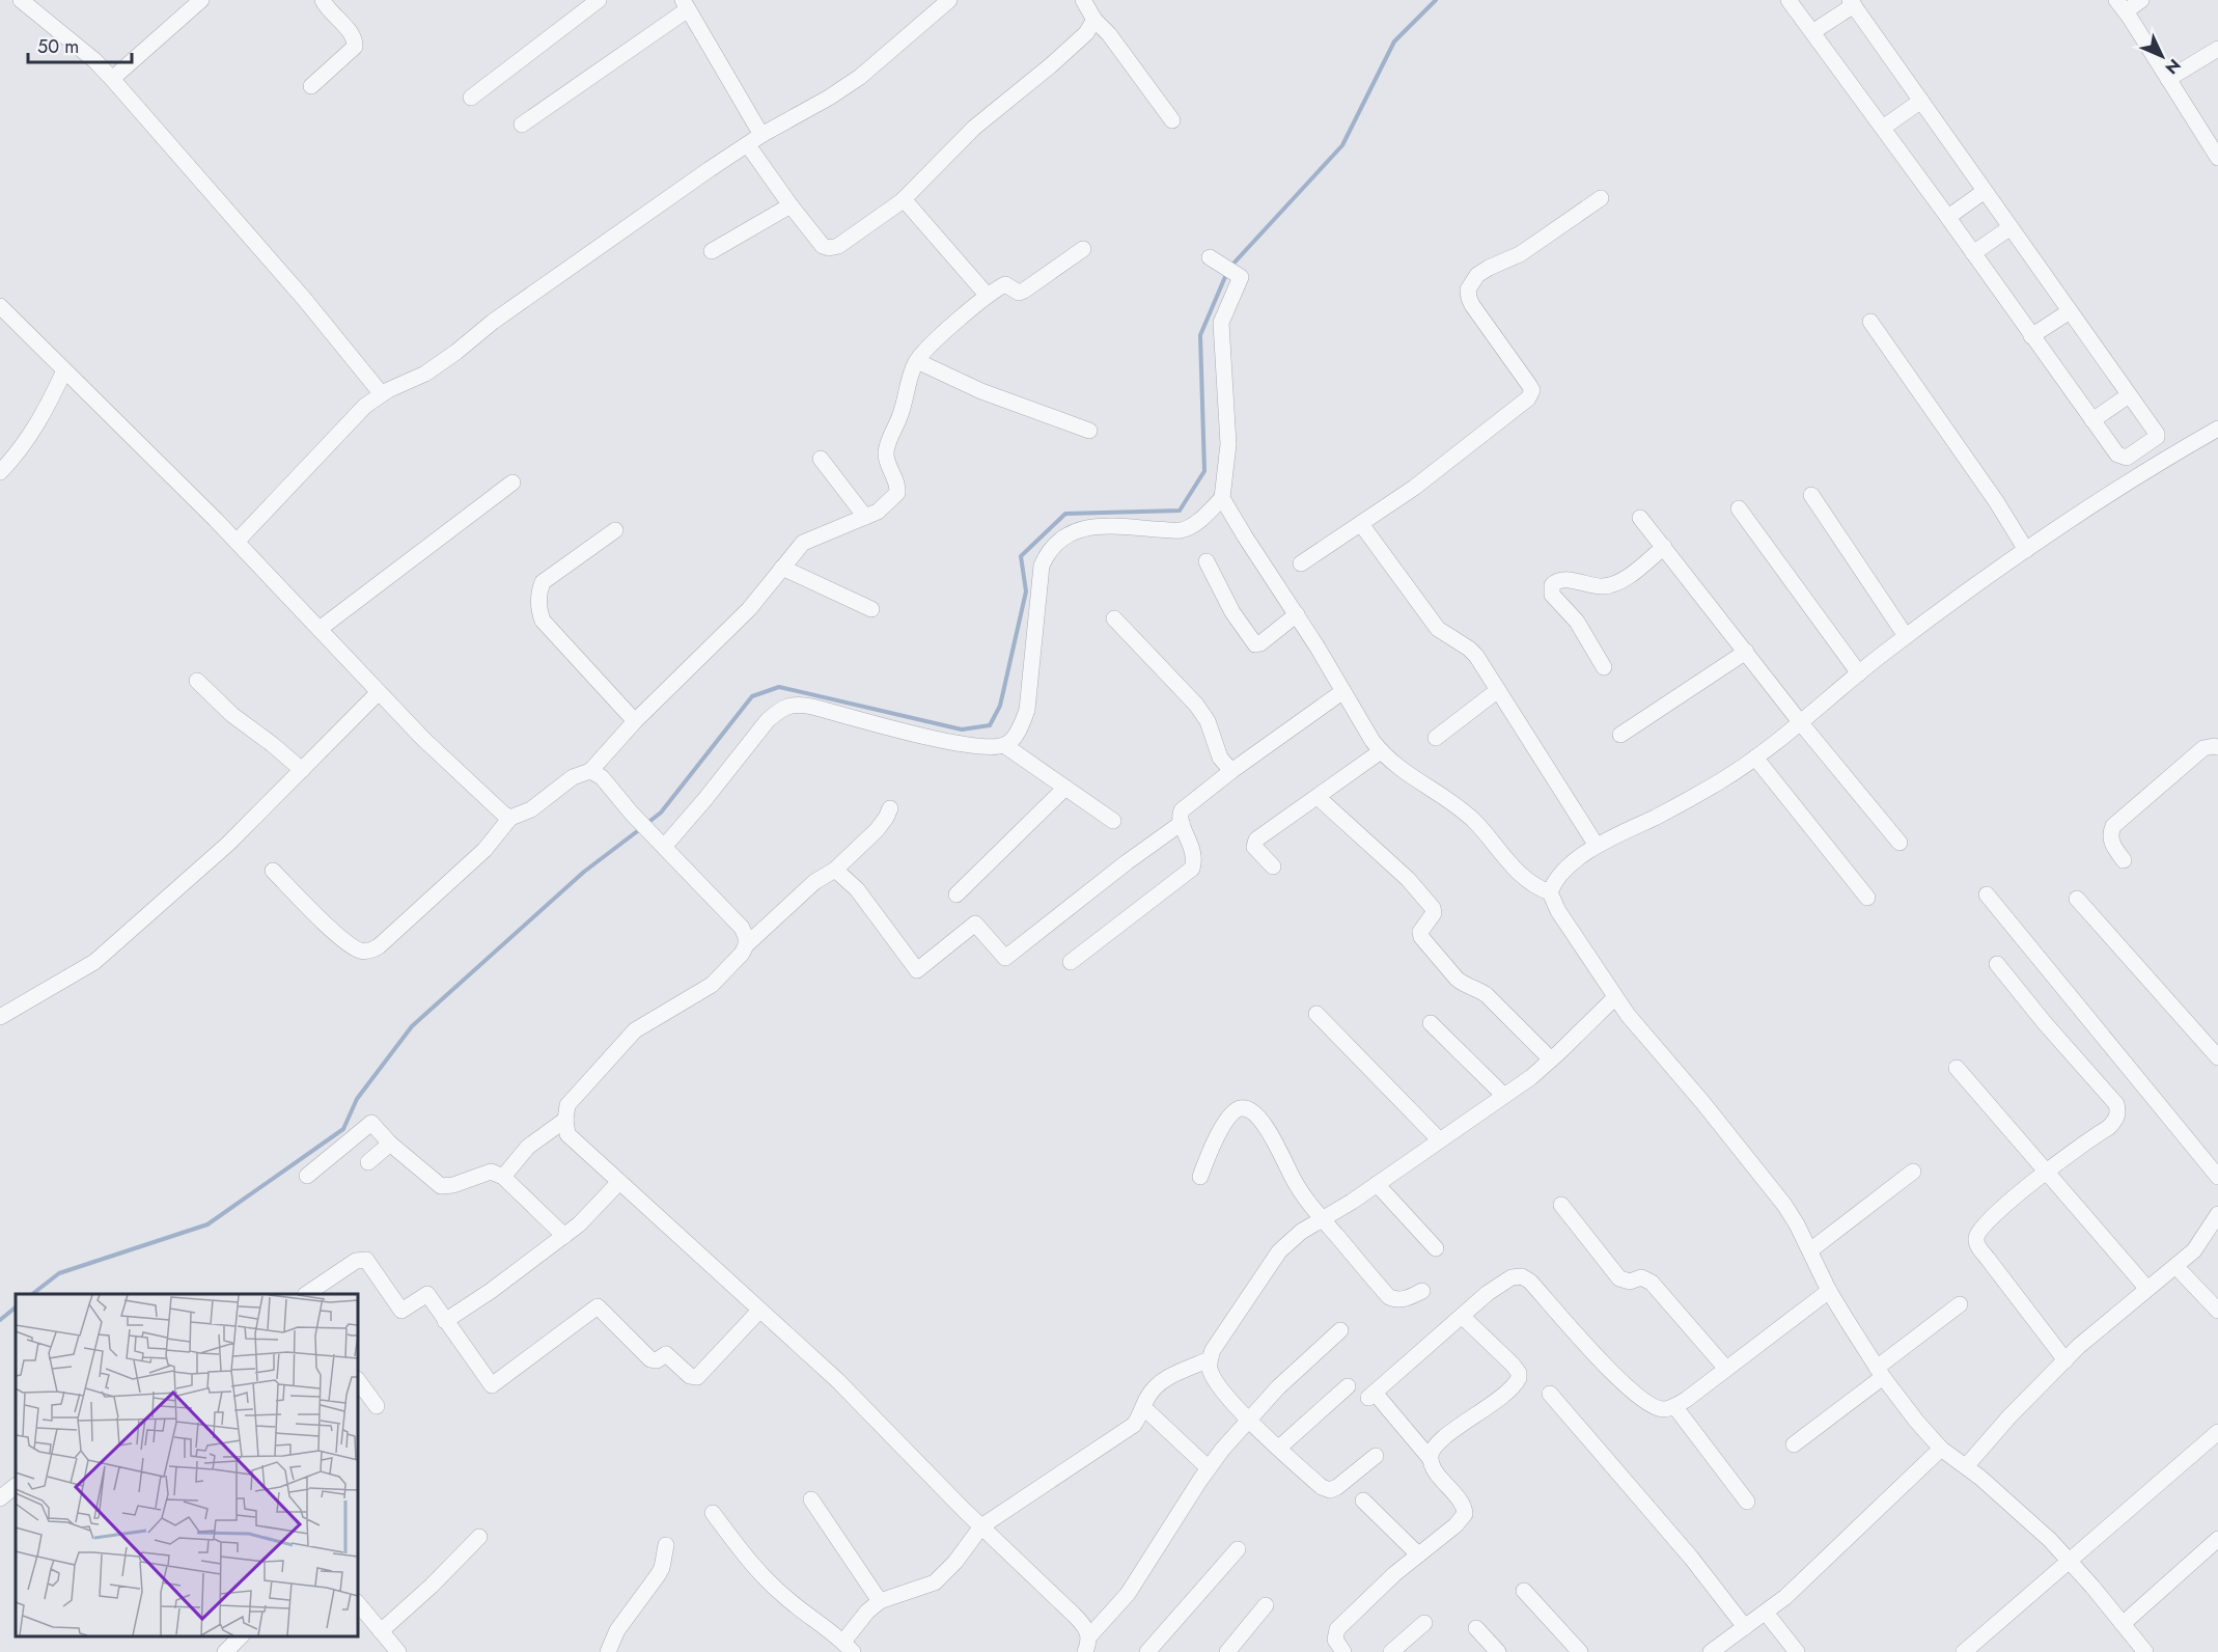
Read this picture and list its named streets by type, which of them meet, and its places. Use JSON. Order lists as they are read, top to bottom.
{
  "scale_bar": "50 m",
  "north": "bottom right"
}
